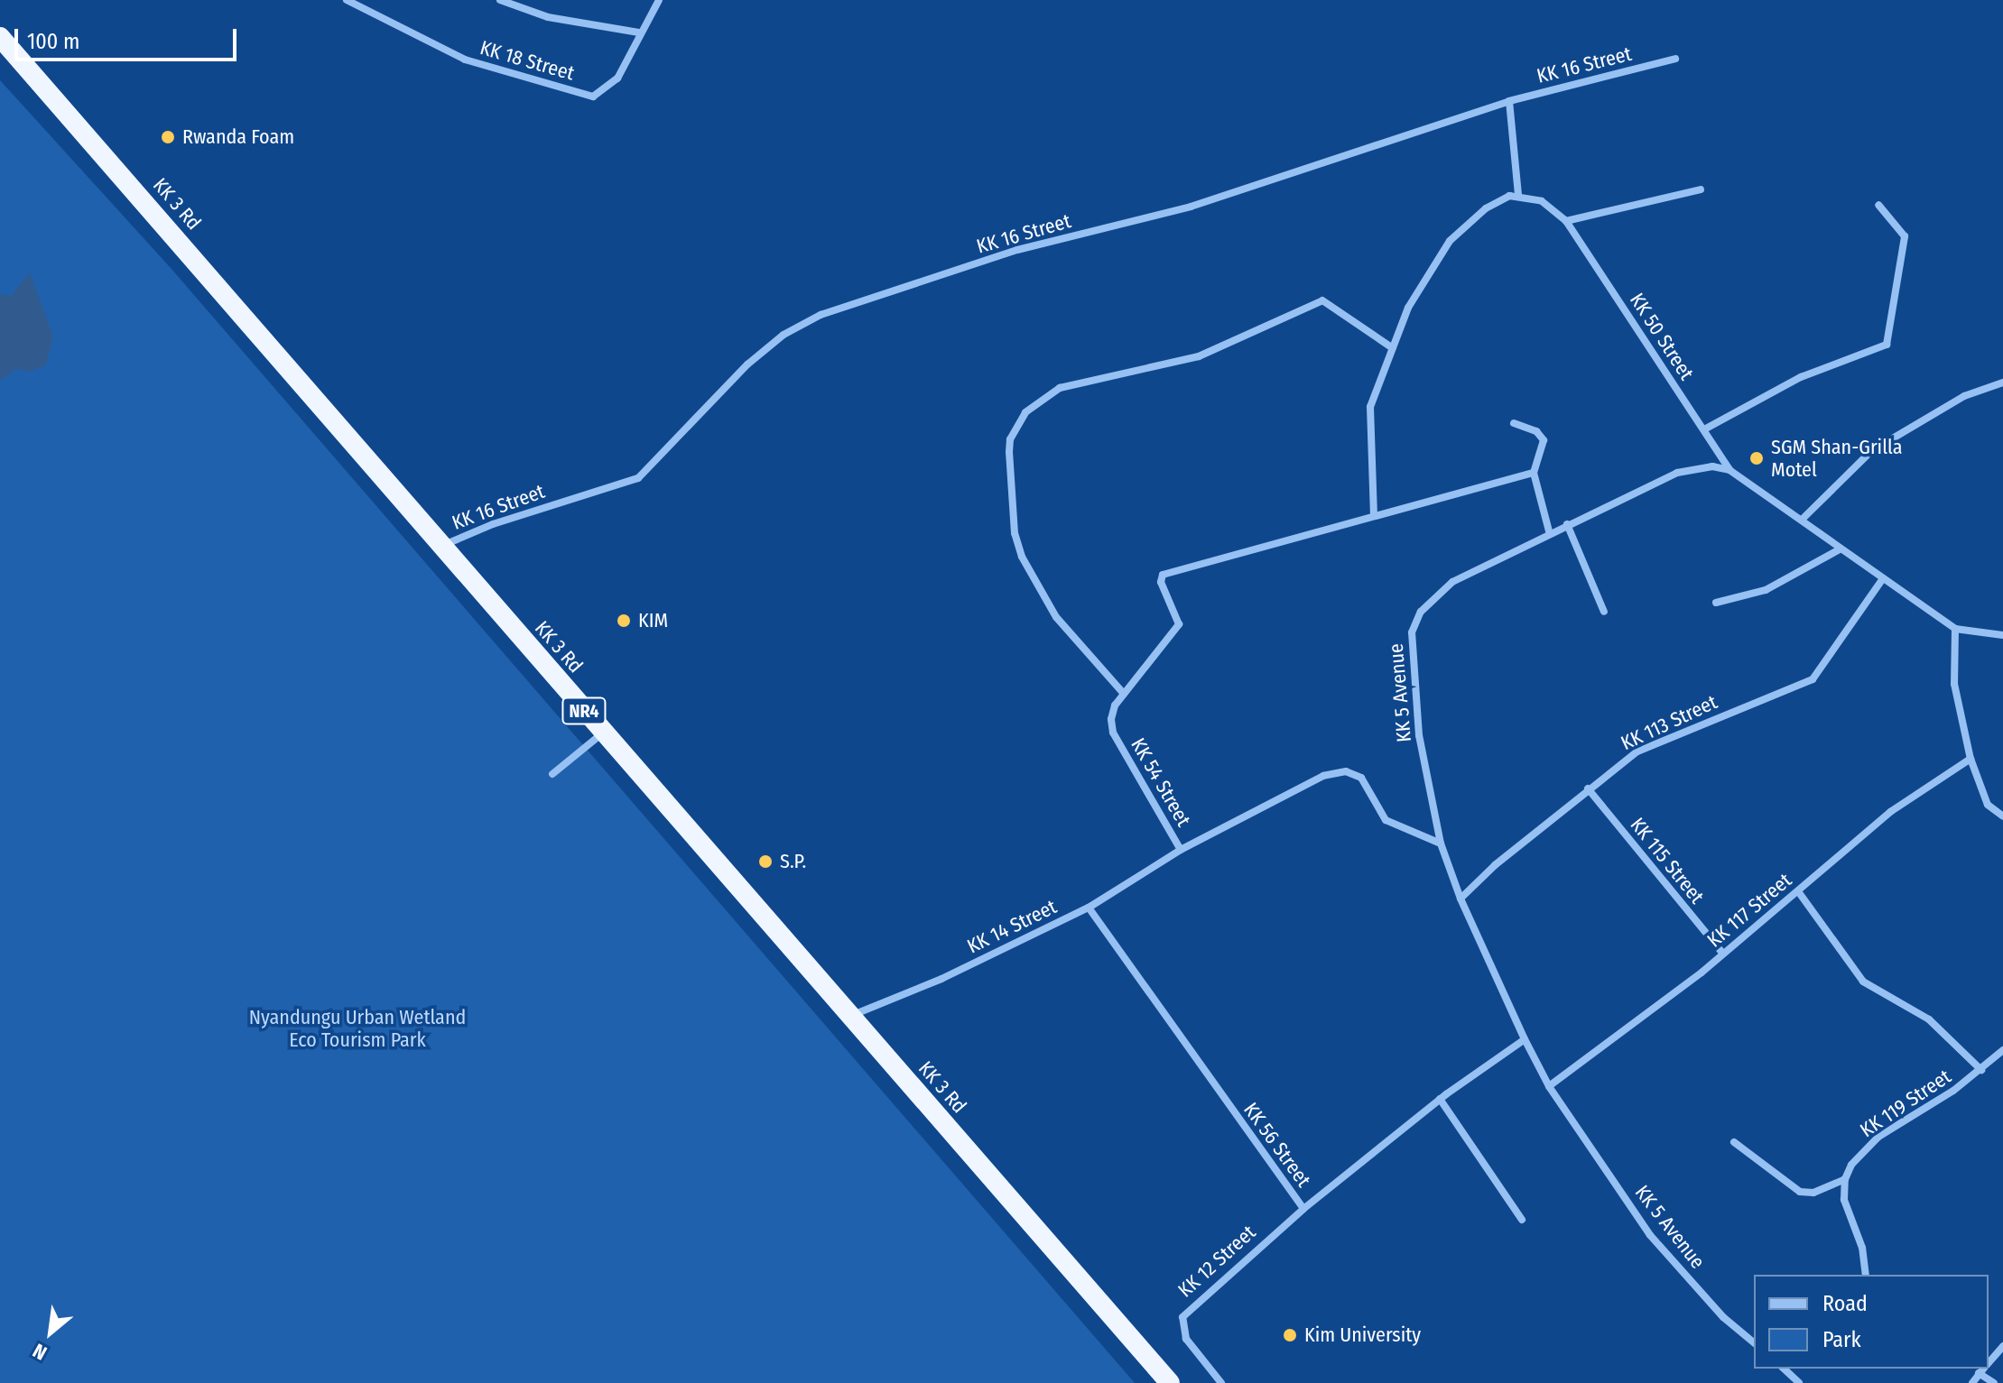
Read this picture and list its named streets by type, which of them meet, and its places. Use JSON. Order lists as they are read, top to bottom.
{
  "streets": {
    "highway": ["KK 3 Rd", "NR4"],
    "street": [
      "KK 18 Street",
      "KK 16 Street",
      "KK 50 Street",
      "KK 5 Avenue",
      "KK 113 Street",
      "KK 54 Street",
      "KK 115 Street",
      "KK 117 Street",
      "KK 14 Street",
      "KK 119 Street",
      "KK 56 Street",
      "KK 12 Street"
    ]
  },
  "crossings": [
    ["KK 16 Street", "KK 3 Rd"],
    ["KK 3 Rd", "KK 14 Street"],
    ["KK 50 Street", "KK 5 Avenue"],
    ["KK 5 Avenue", "KK 113 Street"],
    ["KK 5 Avenue", "KK 54 Street"],
    ["KK 5 Avenue", "KK 117 Street"],
    ["KK 5 Avenue", "KK 56 Street"],
    ["KK 113 Street", "KK 115 Street"],
    ["KK 54 Street", "KK 14 Street"],
    ["KK 115 Street", "KK 117 Street"],
    ["KK 14 Street", "KK 56 Street"],
    ["KK 56 Street", "KK 12 Street"]
  ],
  "parks": ["Nyandungu Urban Wetland Eco Tourism Park"],
  "places": [
    "Rwanda Foam",
    "SGM Shan-Grilla Motel",
    "KIM",
    "S.P.",
    "Kim University"
  ],
  "legend": ["Road", "Park"],
  "scale_bar": "100 m",
  "north": "bottom left"
}
